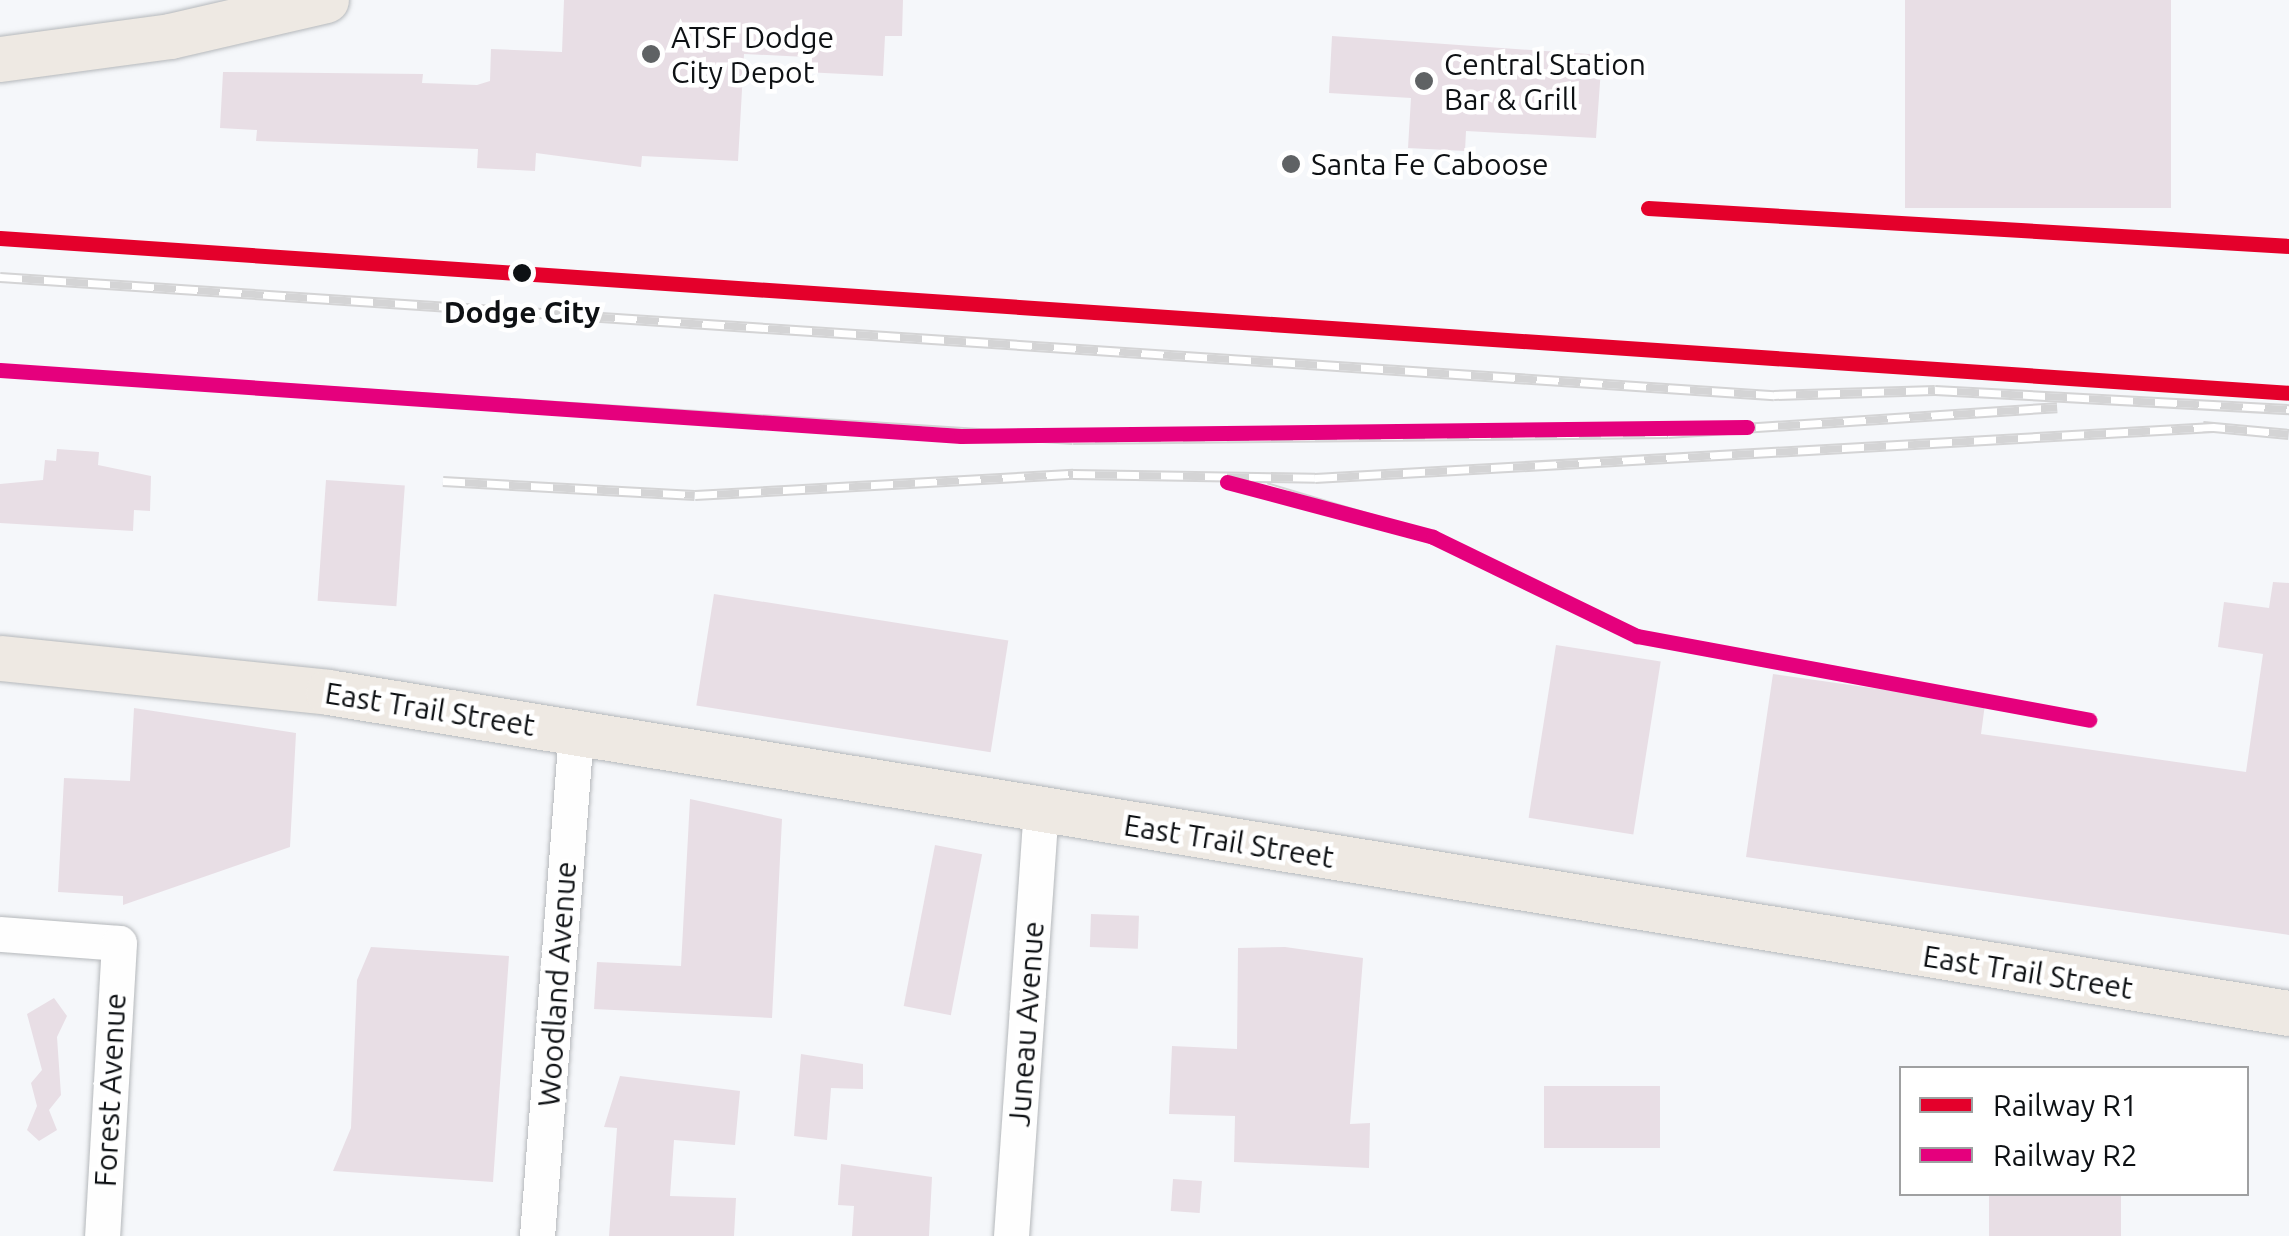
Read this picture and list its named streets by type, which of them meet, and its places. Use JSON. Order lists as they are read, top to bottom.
{
  "streets": {
    "main road": ["East Trail Street"],
    "street": ["Woodland Avenue", "Juneau Avenue", "Forest Avenue"]
  },
  "crossings": [
    ["East Trail Street", "Woodland Avenue"],
    ["East Trail Street", "Juneau Avenue"]
  ],
  "places": [
    "ATSF Dodge City Depot",
    "Central Station Bar & Grill",
    "Santa Fe Caboose",
    "Dodge City"
  ],
  "lines": ["rail line R1", "rail line R2"],
  "legend": ["Railway R1", "Railway R2"]
}
